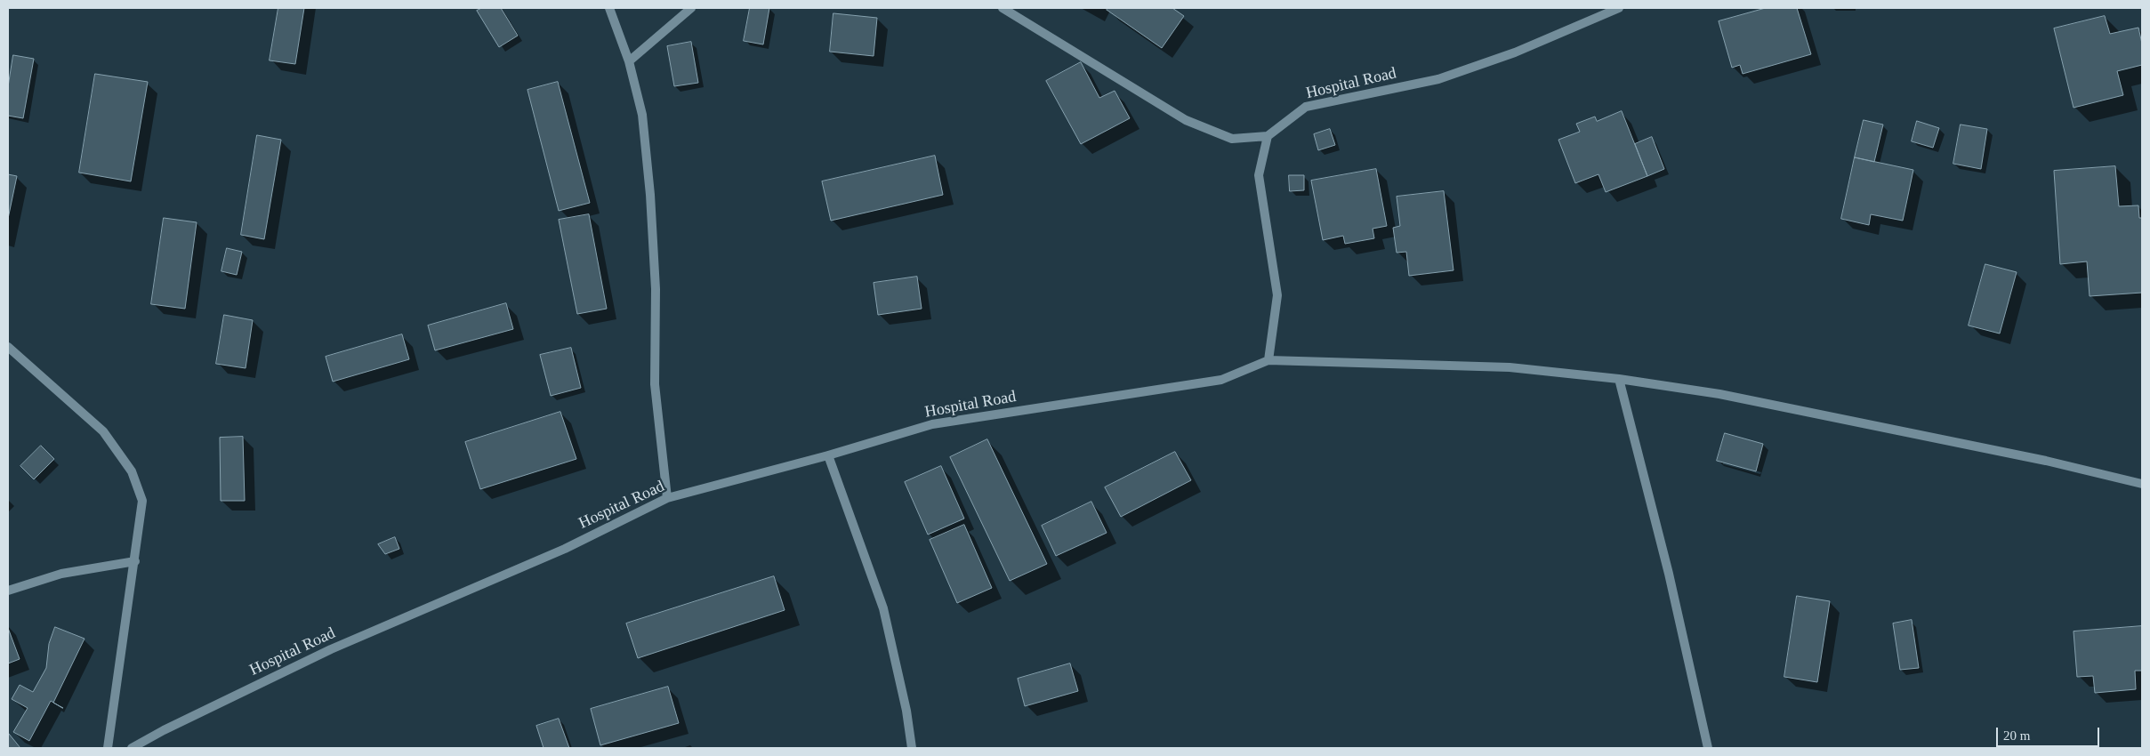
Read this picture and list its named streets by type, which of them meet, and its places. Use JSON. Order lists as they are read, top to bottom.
{
  "streets": {
    "street": ["Hospital Road"]
  },
  "scale_bar": "20 m"
}
